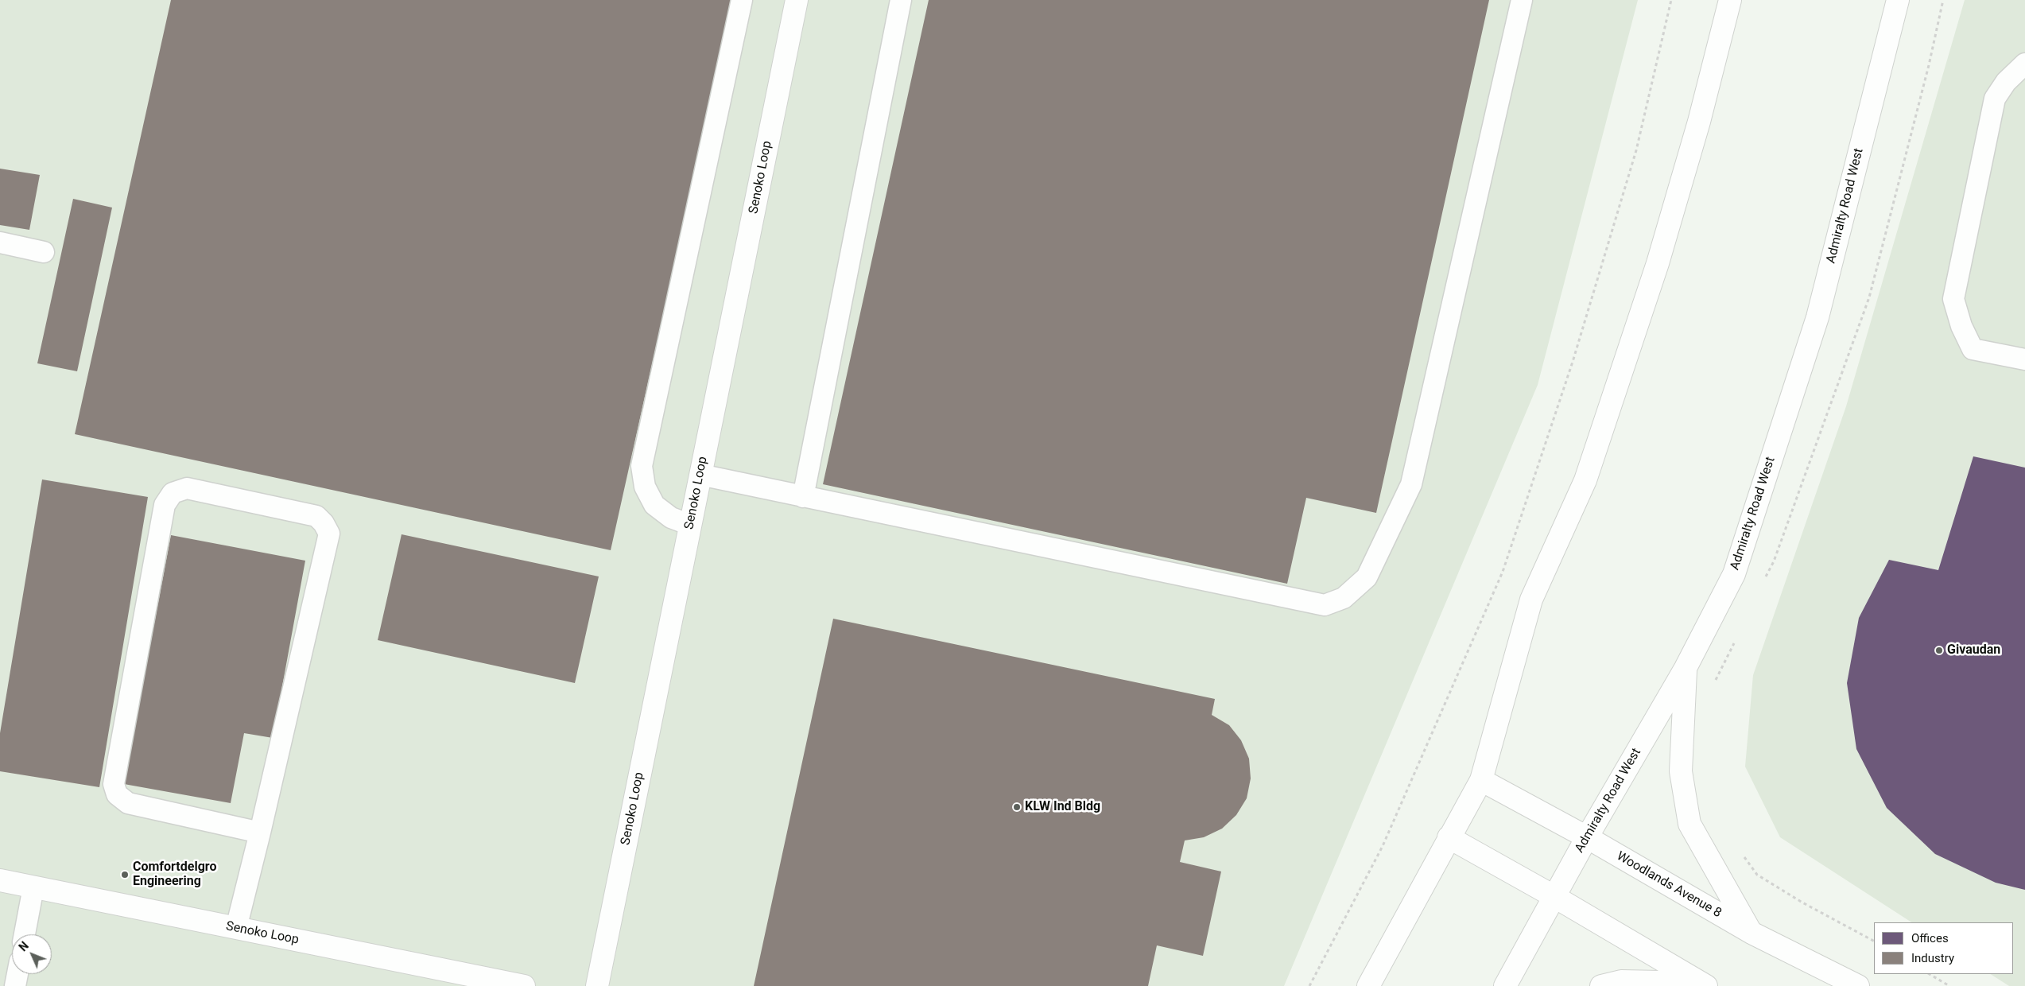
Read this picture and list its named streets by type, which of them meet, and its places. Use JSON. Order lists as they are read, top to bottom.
{
  "streets": {
    "main road": ["Senoko Loop", "Admiralty Road West", "Woodlands Avenue 8"]
  },
  "crossings": [
    ["Admiralty Road West", "Woodlands Avenue 8"]
  ],
  "places": ["Givaudan", "KLW Ind Bldg", "Comfortdelgro Engineering"],
  "legend": ["Offices", "Industry"],
  "north": "top left"
}
